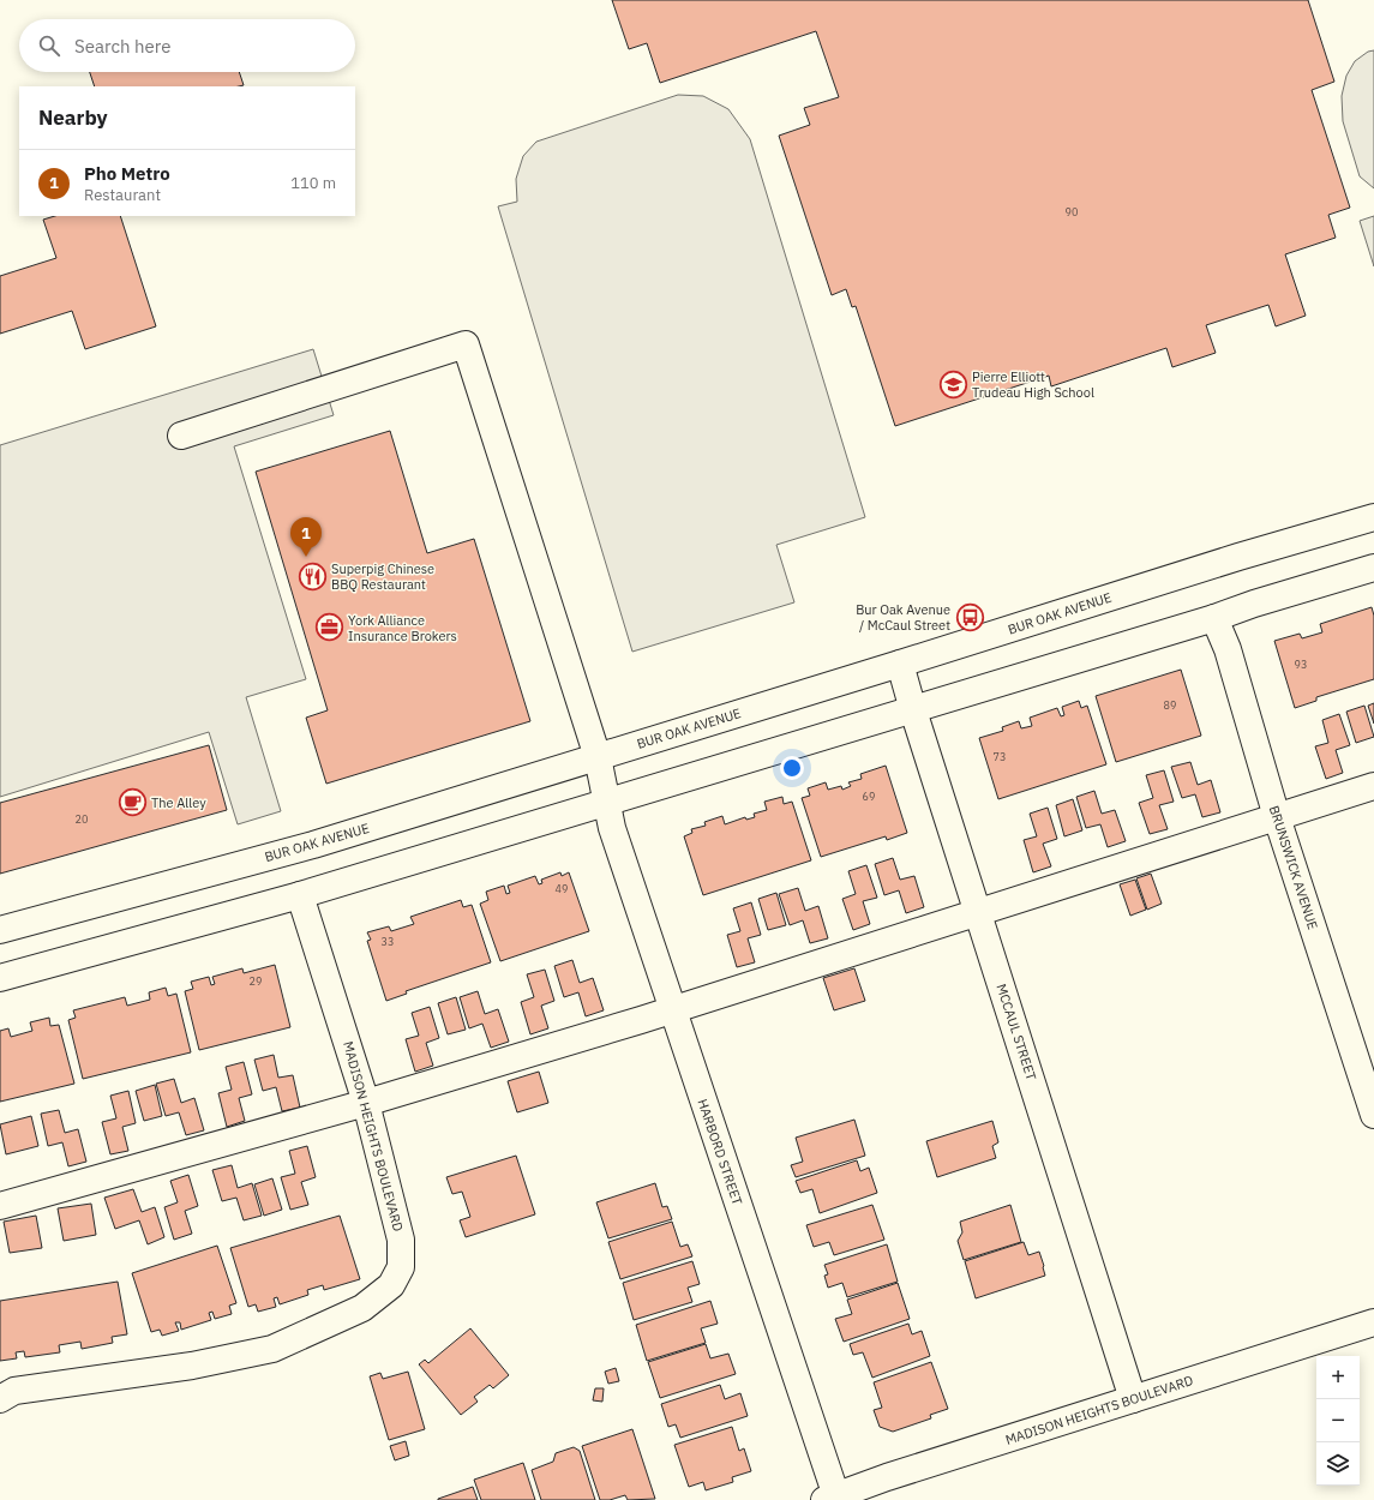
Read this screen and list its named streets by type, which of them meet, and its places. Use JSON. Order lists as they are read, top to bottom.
{
  "streets": {
    "street": [
      "BUR OAK AVENUE",
      "BRUNSWICK AVENUE",
      "MCCAUL STREET",
      "MADISON HEIGHTS BOULEVARD",
      "HARBORD STREET"
    ]
  },
  "crossings": [
    ["BUR OAK AVENUE", "MCCAUL STREET"],
    ["BUR OAK AVENUE", "HARBORD STREET"],
    ["MCCAUL STREET", "MADISON HEIGHTS BOULEVARD"],
    ["MADISON HEIGHTS BOULEVARD", "HARBORD STREET"]
  ],
  "places": {
    "school or university": ["Pierre Elliott Trudeau High School"],
    "restaurant": ["Superpig Chinese BBQ Restaurant"],
    "bus stop": ["Bur Oak Avenue / McCaul Street"],
    "office": ["York Alliance Insurance Brokers"],
    "cafe": ["The Alley"]
  },
  "house_numbers": [
    "90",
    "93",
    "89",
    "73",
    "69",
    "20",
    "49",
    "33",
    "29"
  ],
  "page": {
    "search": "Search here",
    "heading": "Nearby",
    "list": [
      {
        "mark": "1",
        "name": "Pho Metro",
        "note": "Restaurant",
        "value": "110 m"
      }
    ],
    "pins": "1",
    "map_buttons": ["+", "−"]
  }
}
